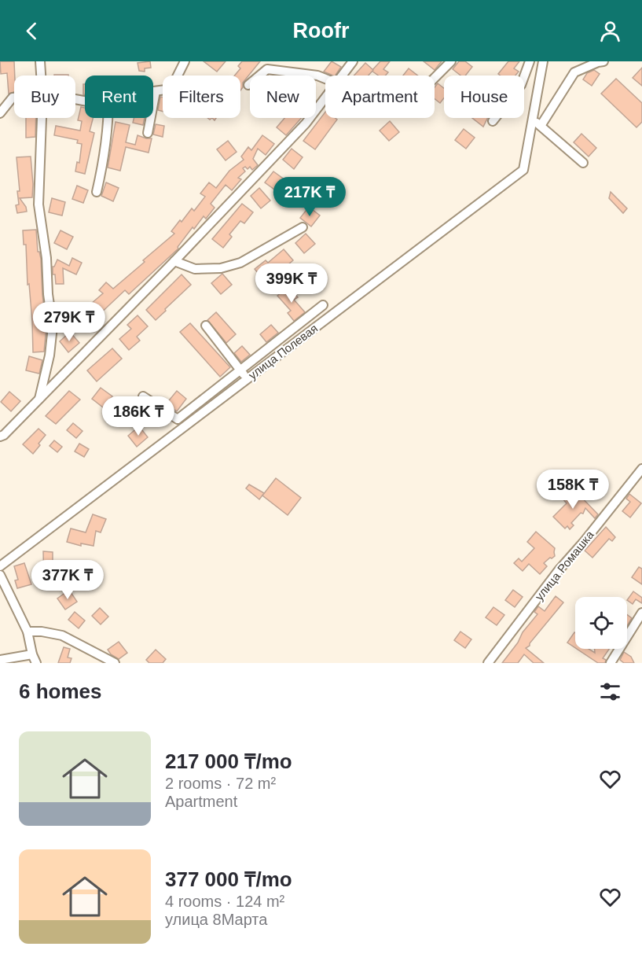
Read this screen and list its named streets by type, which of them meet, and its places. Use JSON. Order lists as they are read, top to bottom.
{
  "streets": {
    "street": ["улица Полевая", "улица Ромашка"]
  },
  "page": {
    "header": "Roofr",
    "chip": [
      "Buy",
      "Rent",
      "Filters",
      "New",
      "Apartment",
      "House"
    ],
    "price": [
      "217K ₸",
      "399K ₸",
      "279K ₸",
      "186K ₸",
      "158K ₸",
      "377K ₸"
    ],
    "heading": "6 homes",
    "list": [
      {
        "name": "217 000 ₸/mo",
        "note": "2 rooms · 72 m² · Apartment"
      },
      {
        "name": "377 000 ₸/mo",
        "note": "4 rooms · 124 m² · улица 8Марта"
      }
    ]
  }
}
